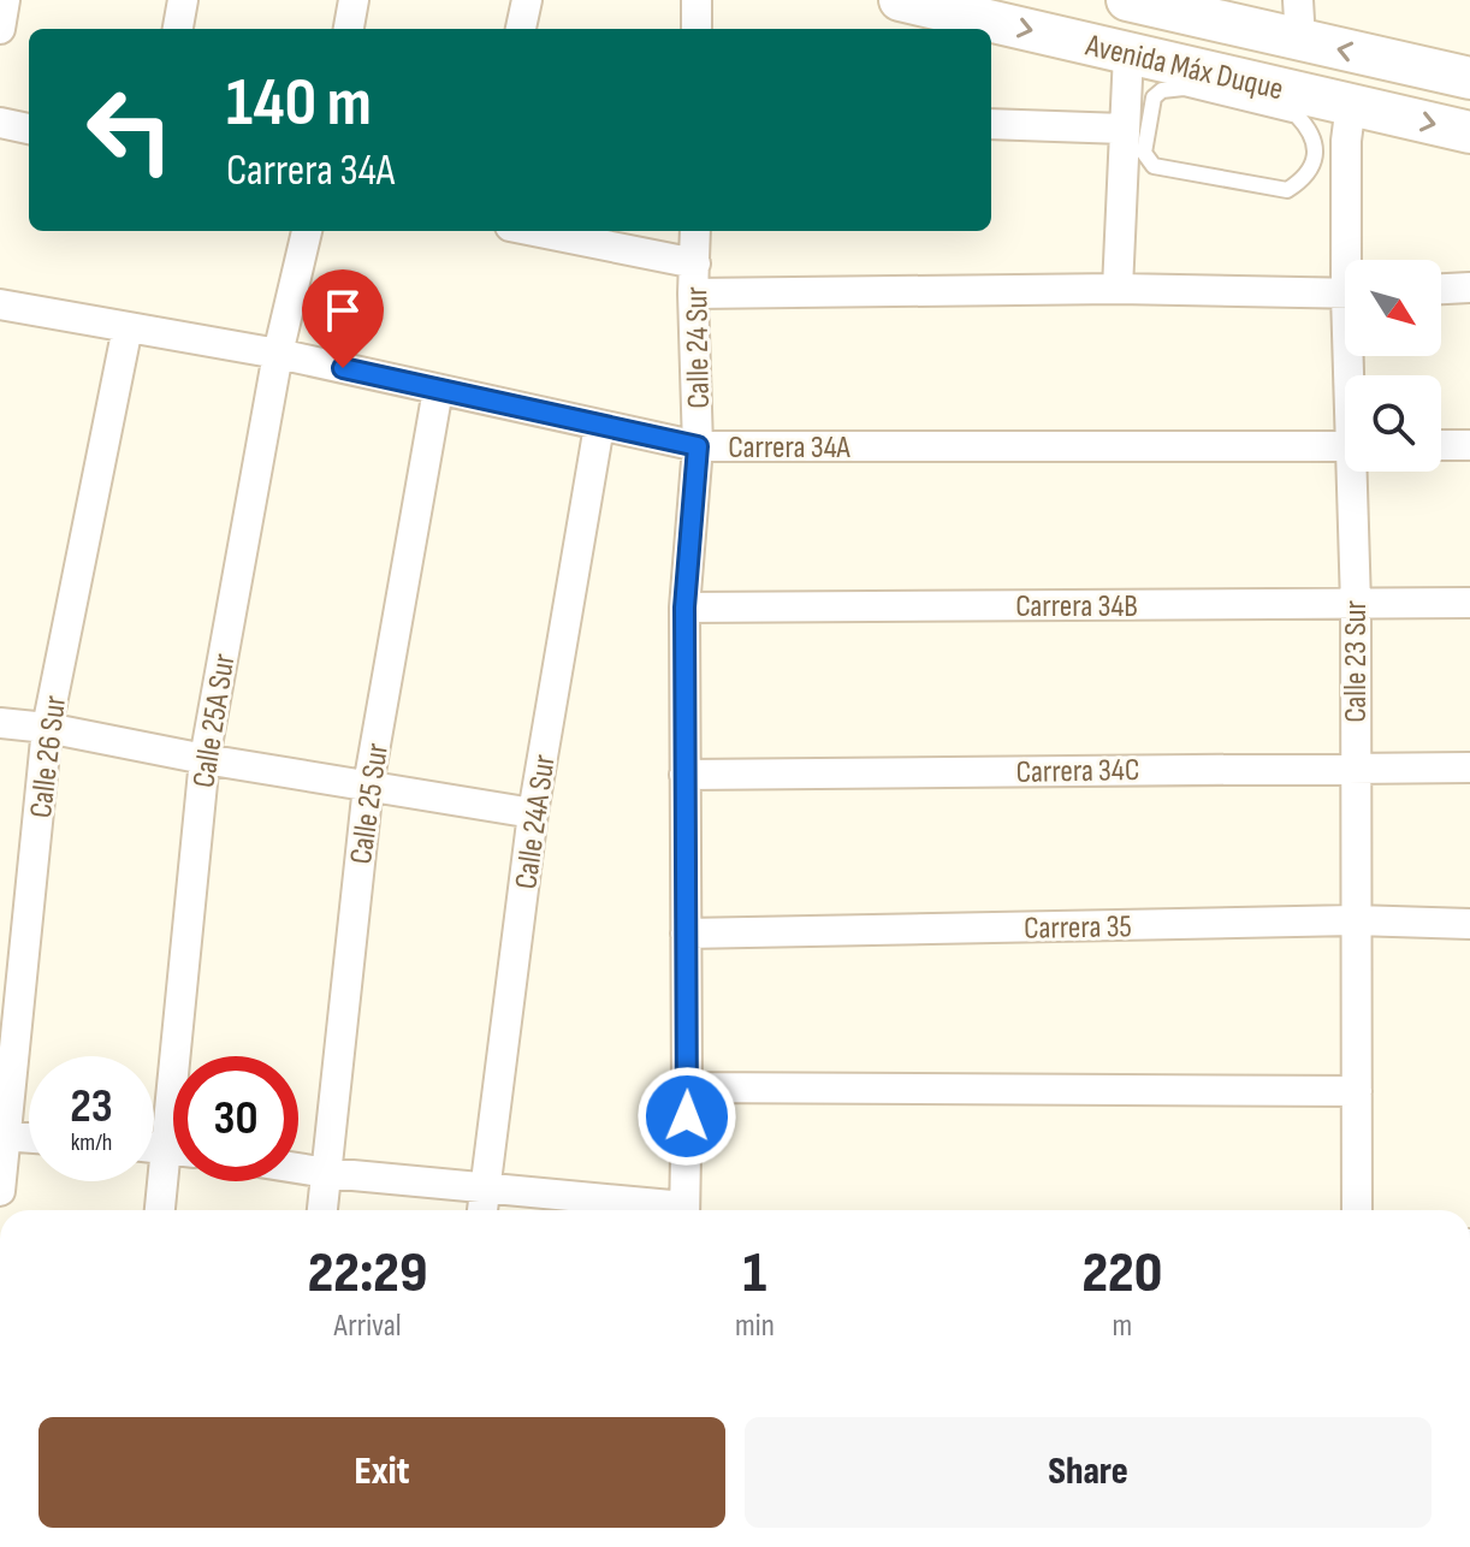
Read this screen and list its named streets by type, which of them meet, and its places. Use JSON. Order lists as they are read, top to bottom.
{
  "streets": {
    "main road": ["Avenida Máx Duque"],
    "street": [
      "Calle 24 Sur",
      "Carrera 34A",
      "Carrera 34B",
      "Calle 23 Sur",
      "Calle 25A Sur",
      "Calle 26 Sur",
      "Carrera 34C",
      "Calle 25 Sur",
      "Calle 24A Sur",
      "Carrera 35"
    ]
  },
  "crossings": [
    ["Avenida Máx Duque", "Calle 23 Sur"],
    ["Calle 24 Sur", "Carrera 34A"],
    ["Calle 24 Sur", "Carrera 34B"],
    ["Calle 24 Sur", "Carrera 34C"],
    ["Calle 24 Sur", "Carrera 35"],
    ["Carrera 34A", "Calle 25A Sur"],
    ["Carrera 34A", "Calle 26 Sur"],
    ["Carrera 34A", "Calle 25 Sur"],
    ["Carrera 34A", "Calle 24A Sur"],
    ["Carrera 34B", "Calle 23 Sur"],
    ["Calle 23 Sur", "Carrera 34C"],
    ["Calle 23 Sur", "Carrera 35"]
  ],
  "north": "bottom right",
  "page": {
    "turn": ["140 m", "Carrera 34A"],
    "speed": "23 km/h",
    "limit": "30",
    "eta": [
      "22:29",
      "Arrival",
      "1",
      "min",
      "220",
      "m"
    ],
    "buttons": ["Exit", "Share"]
  }
}
